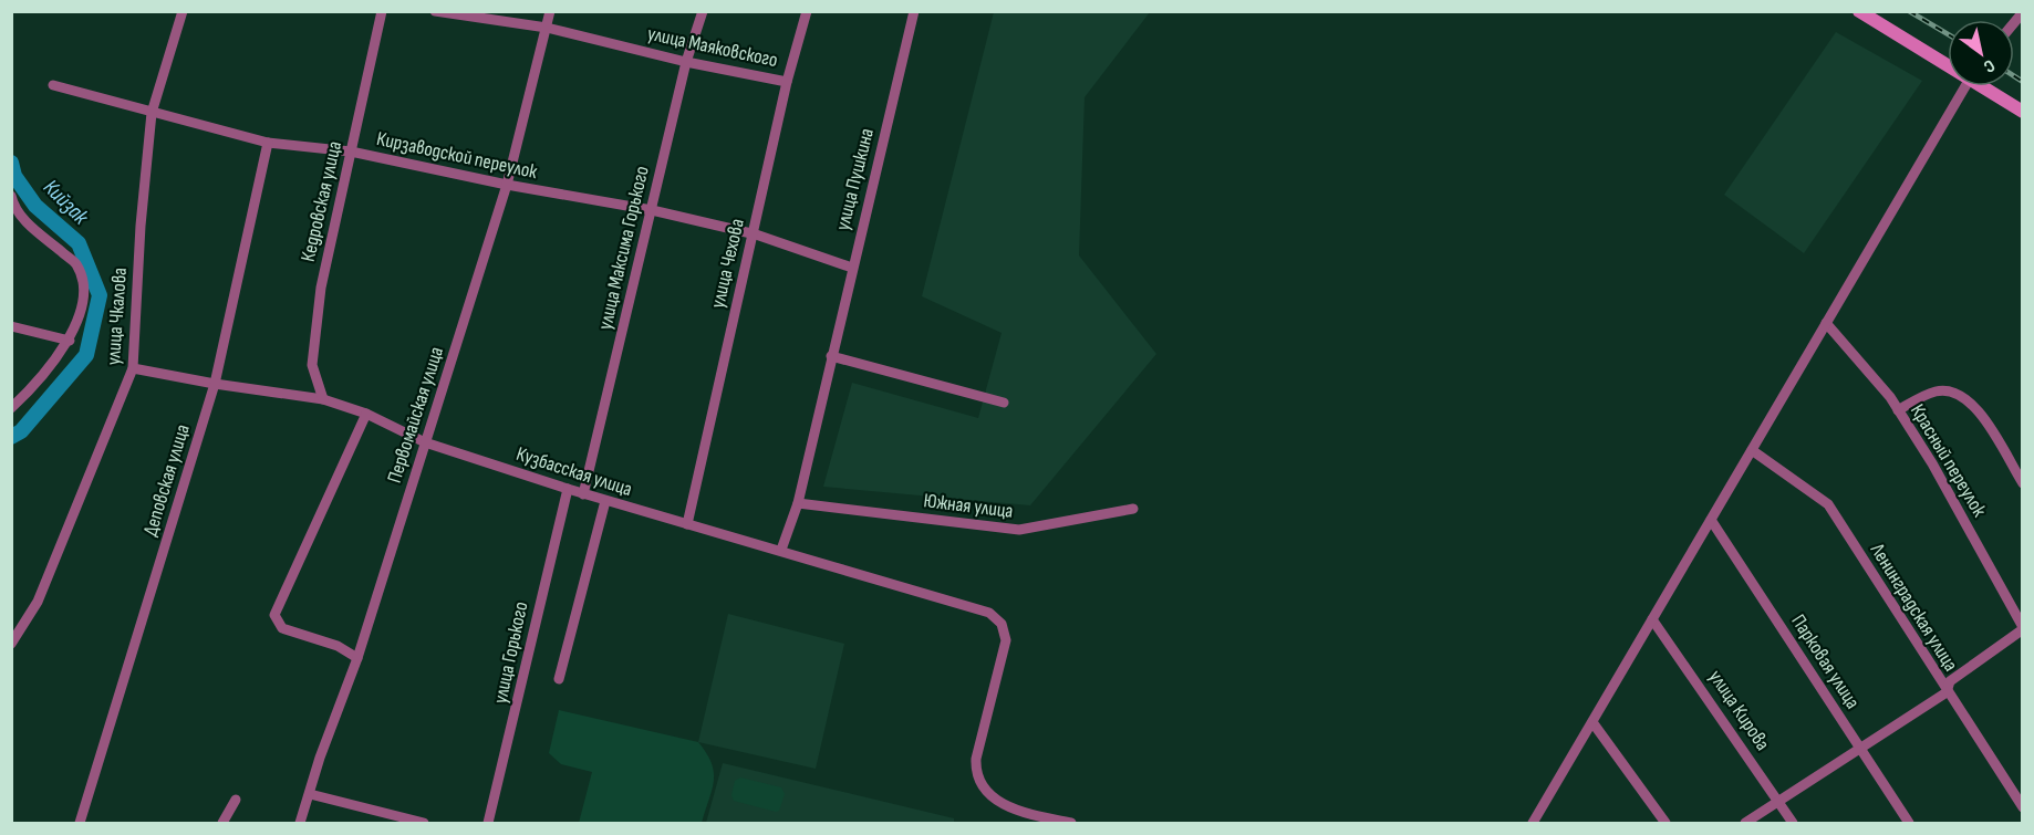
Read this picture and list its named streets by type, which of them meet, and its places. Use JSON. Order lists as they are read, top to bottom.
{
  "streets": {
    "street": [
      "улица Маяковского",
      "Кирзаводской переулок",
      "улица Пушкина",
      "Кедровская улица",
      "улица Максима Горького",
      "улица Чехова",
      "улица Чкалова",
      "Первомайская улица",
      "Красный переулок",
      "Кузбасская улица",
      "Деповская улица",
      "Южная улица",
      "Ленинградская улица",
      "улица Горького",
      "Парковая улица",
      "улица Кирова"
    ]
  },
  "crossings": [
    ["улица Маяковского", "улица Максима Горького"],
    ["улица Маяковского", "улица Чехова"],
    ["улица Маяковского", "Первомайская улица"],
    ["Кирзаводской переулок", "улица Пушкина"],
    ["Кирзаводской переулок", "Кедровская улица"],
    ["Кирзаводской переулок", "улица Максима Горького"],
    ["Кирзаводской переулок", "улица Чехова"],
    ["Кирзаводской переулок", "улица Чкалова"],
    ["Кирзаводской переулок", "Первомайская улица"],
    ["Кирзаводской переулок", "Деповская улица"],
    ["улица Пушкина", "Кузбасская улица"],
    ["улица Пушкина", "Южная улица"],
    ["Кедровская улица", "Кузбасская улица"],
    ["улица Максима Горького", "Кузбасская улица"],
    ["улица Чехова", "Кузбасская улица"],
    ["улица Чкалова", "Кузбасская улица"],
    ["Первомайская улица", "Кузбасская улица"],
    ["Кузбасская улица", "Деповская улица"],
    ["Кузбасская улица", "улица Горького"]
  ],
  "water": ["Кийзак"],
  "north": "bottom right"
}
